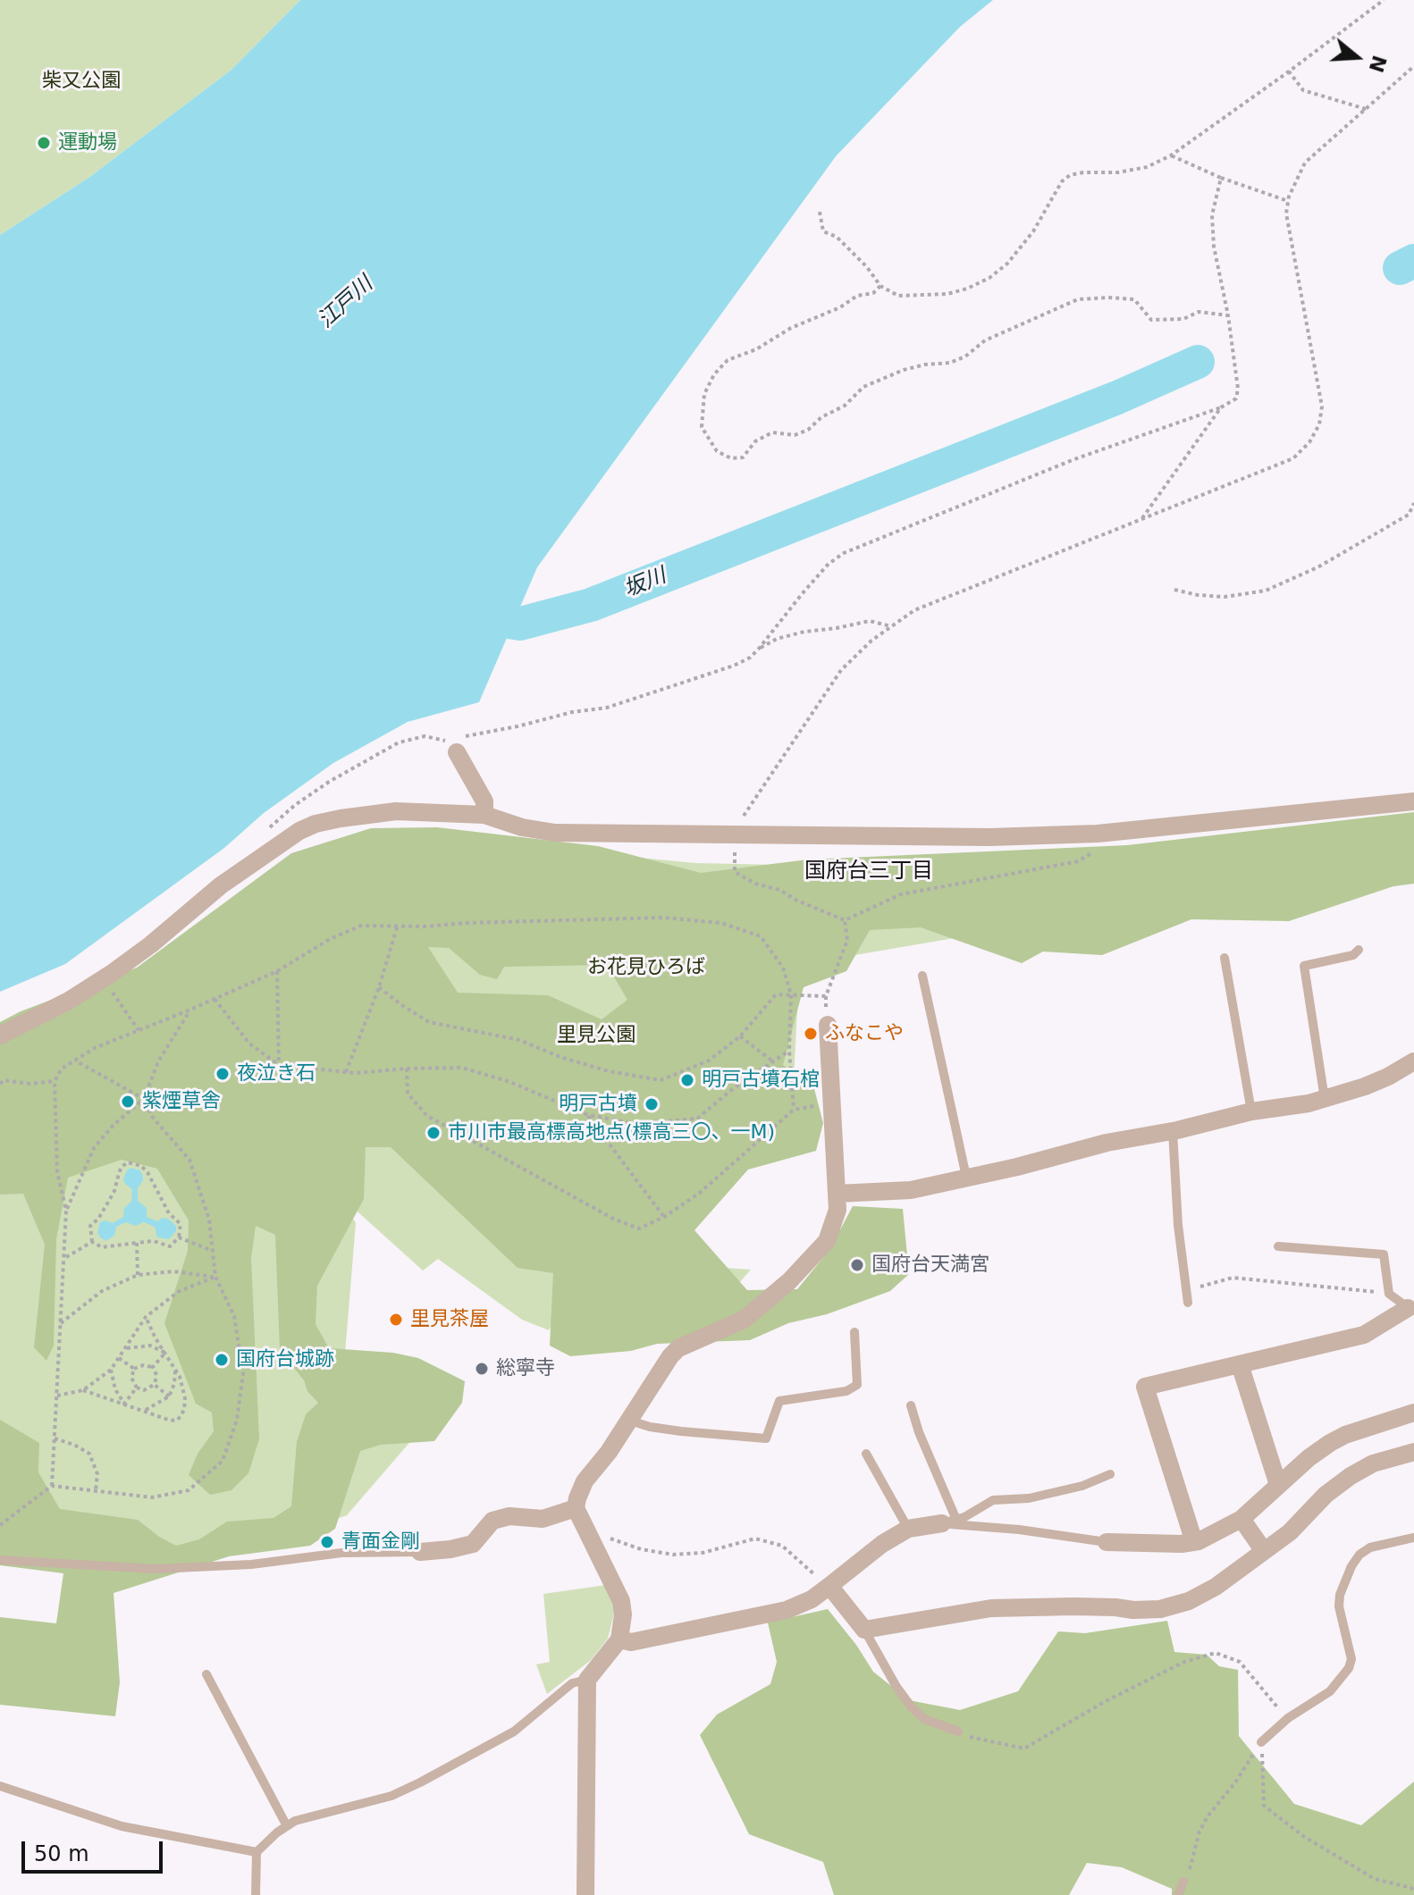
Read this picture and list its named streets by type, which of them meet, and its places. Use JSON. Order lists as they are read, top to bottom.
{
  "districts": ["国府台三丁目"],
  "water": ["江戸川", "坂川"],
  "parks": ["柴又公園", "お花見ひろば", "里見公園"],
  "places": [
    "運動場",
    "ふなこや",
    "夜泣き石",
    "明戸古墳石棺",
    "紫煙草舎",
    "明戸古墳",
    "市川市最高標高地点(標高三〇、一M)",
    "国府台天満宮",
    "里見茶屋",
    "国府台城跡",
    "総寧寺",
    "青面金剛"
  ],
  "scale_bar": "50 m",
  "north": "right"
}
